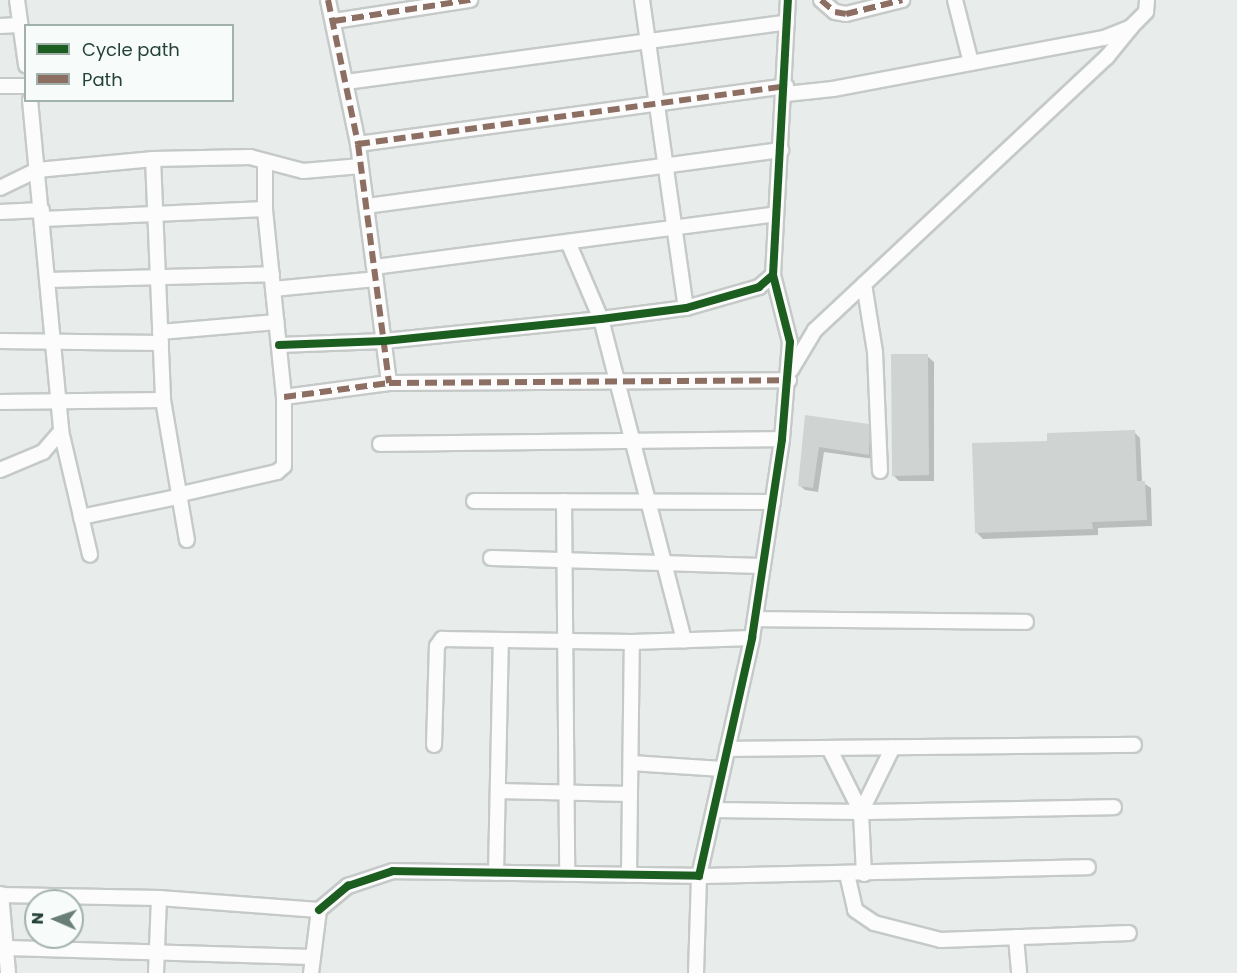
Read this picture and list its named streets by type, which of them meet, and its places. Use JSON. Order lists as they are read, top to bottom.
{
  "legend": ["Cycle path", "Path"],
  "north": "left"
}
